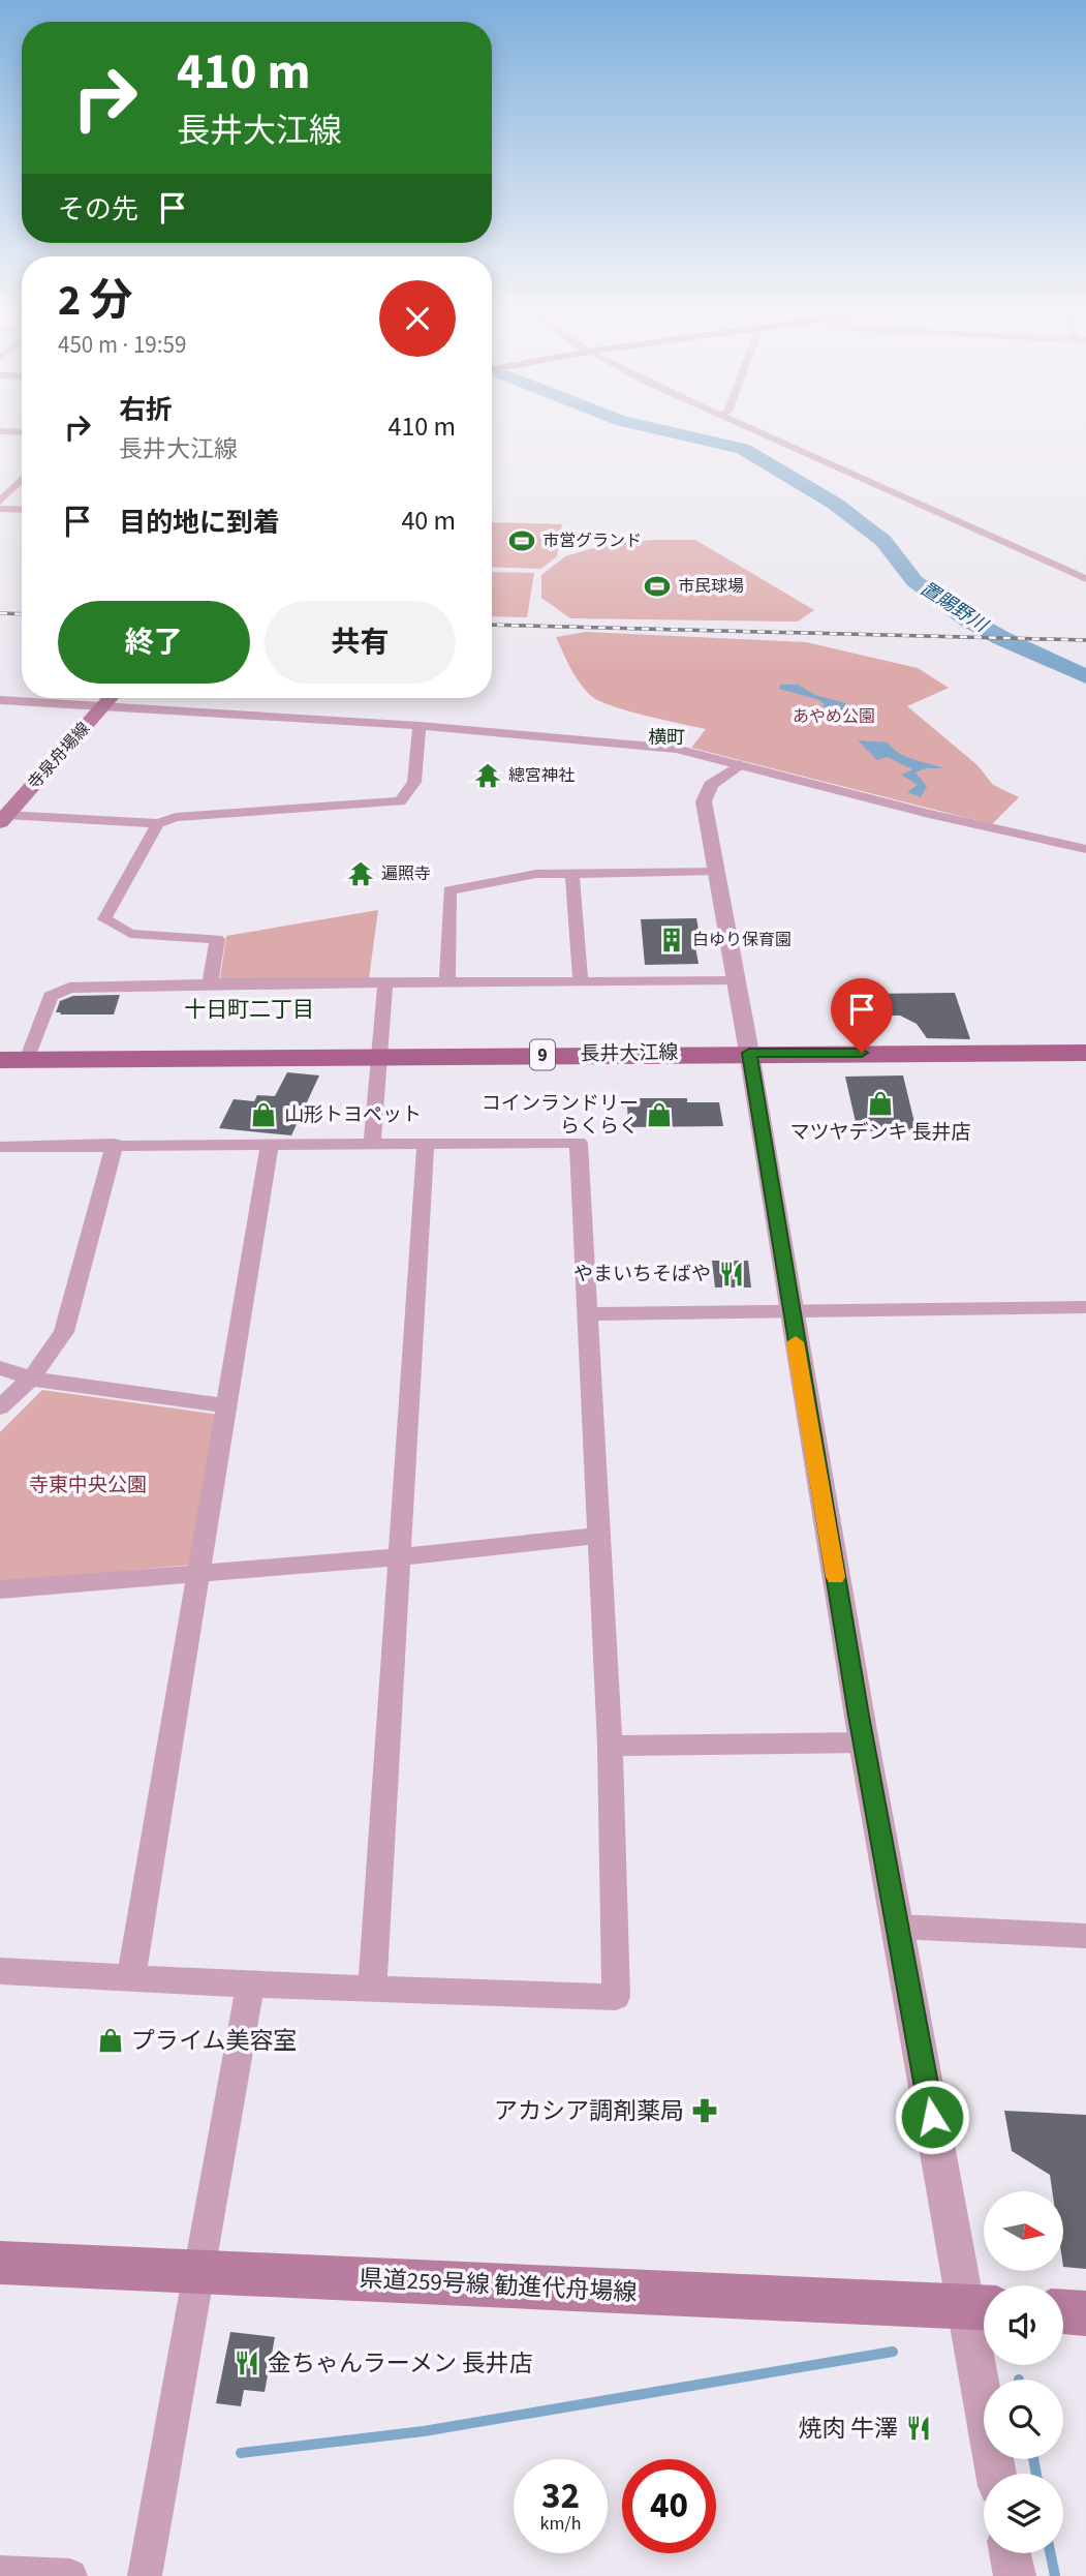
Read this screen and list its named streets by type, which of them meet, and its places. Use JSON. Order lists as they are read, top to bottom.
{
  "streets": {
    "main road": [
      "寺泉舟場線",
      "長井大江線",
      "9",
      "県道259号線 勧進代舟場線"
    ]
  },
  "districts": ["横町", "十日町二丁目"],
  "water": ["置賜野川"],
  "parks": ["あやめ公園", "寺東中央公園"],
  "places": {
    "sports": ["市営グランド", "市民球場"],
    "temple": ["總宮神社", "遍照寺"],
    "building": ["白ゆり保育園"],
    "shop": [
      "マツヤデンキ 長井店",
      "山形トヨペット",
      "コインランドリー らくらく",
      "プライム美容室"
    ],
    "restaurant": ["やまいちそばや", "金ちゃんラーメン 長井店", "焼肉 牛澤"],
    "pharmacy": ["アカシア調剤薬局"]
  },
  "north": "right",
  "page": {
    "turn": ["410 m", "長井大江線"],
    "then": "その先",
    "heading": ["2 分", "450 m · 19:59"],
    "list": [
      {
        "name": "右折",
        "note": "長井大江線",
        "value": "410 m"
      },
      {
        "name": "目的地に到着",
        "value": "40 m"
      }
    ],
    "buttons": ["終了", "共有"],
    "speed": "32 km/h",
    "limit": "40"
  }
}
